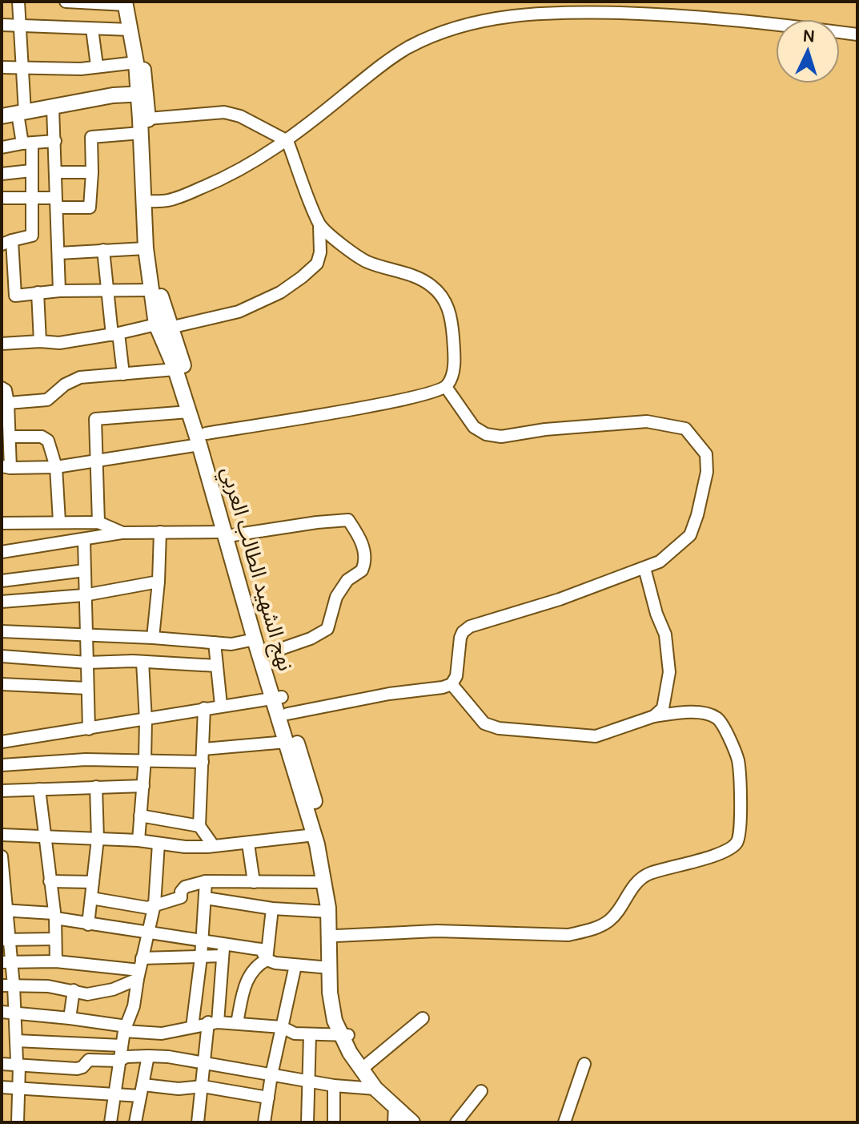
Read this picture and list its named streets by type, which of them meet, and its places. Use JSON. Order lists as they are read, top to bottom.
{
  "streets": {
    "main road": ["نهج الشهيد الطالب العربي"]
  },
  "north": "top"
}
